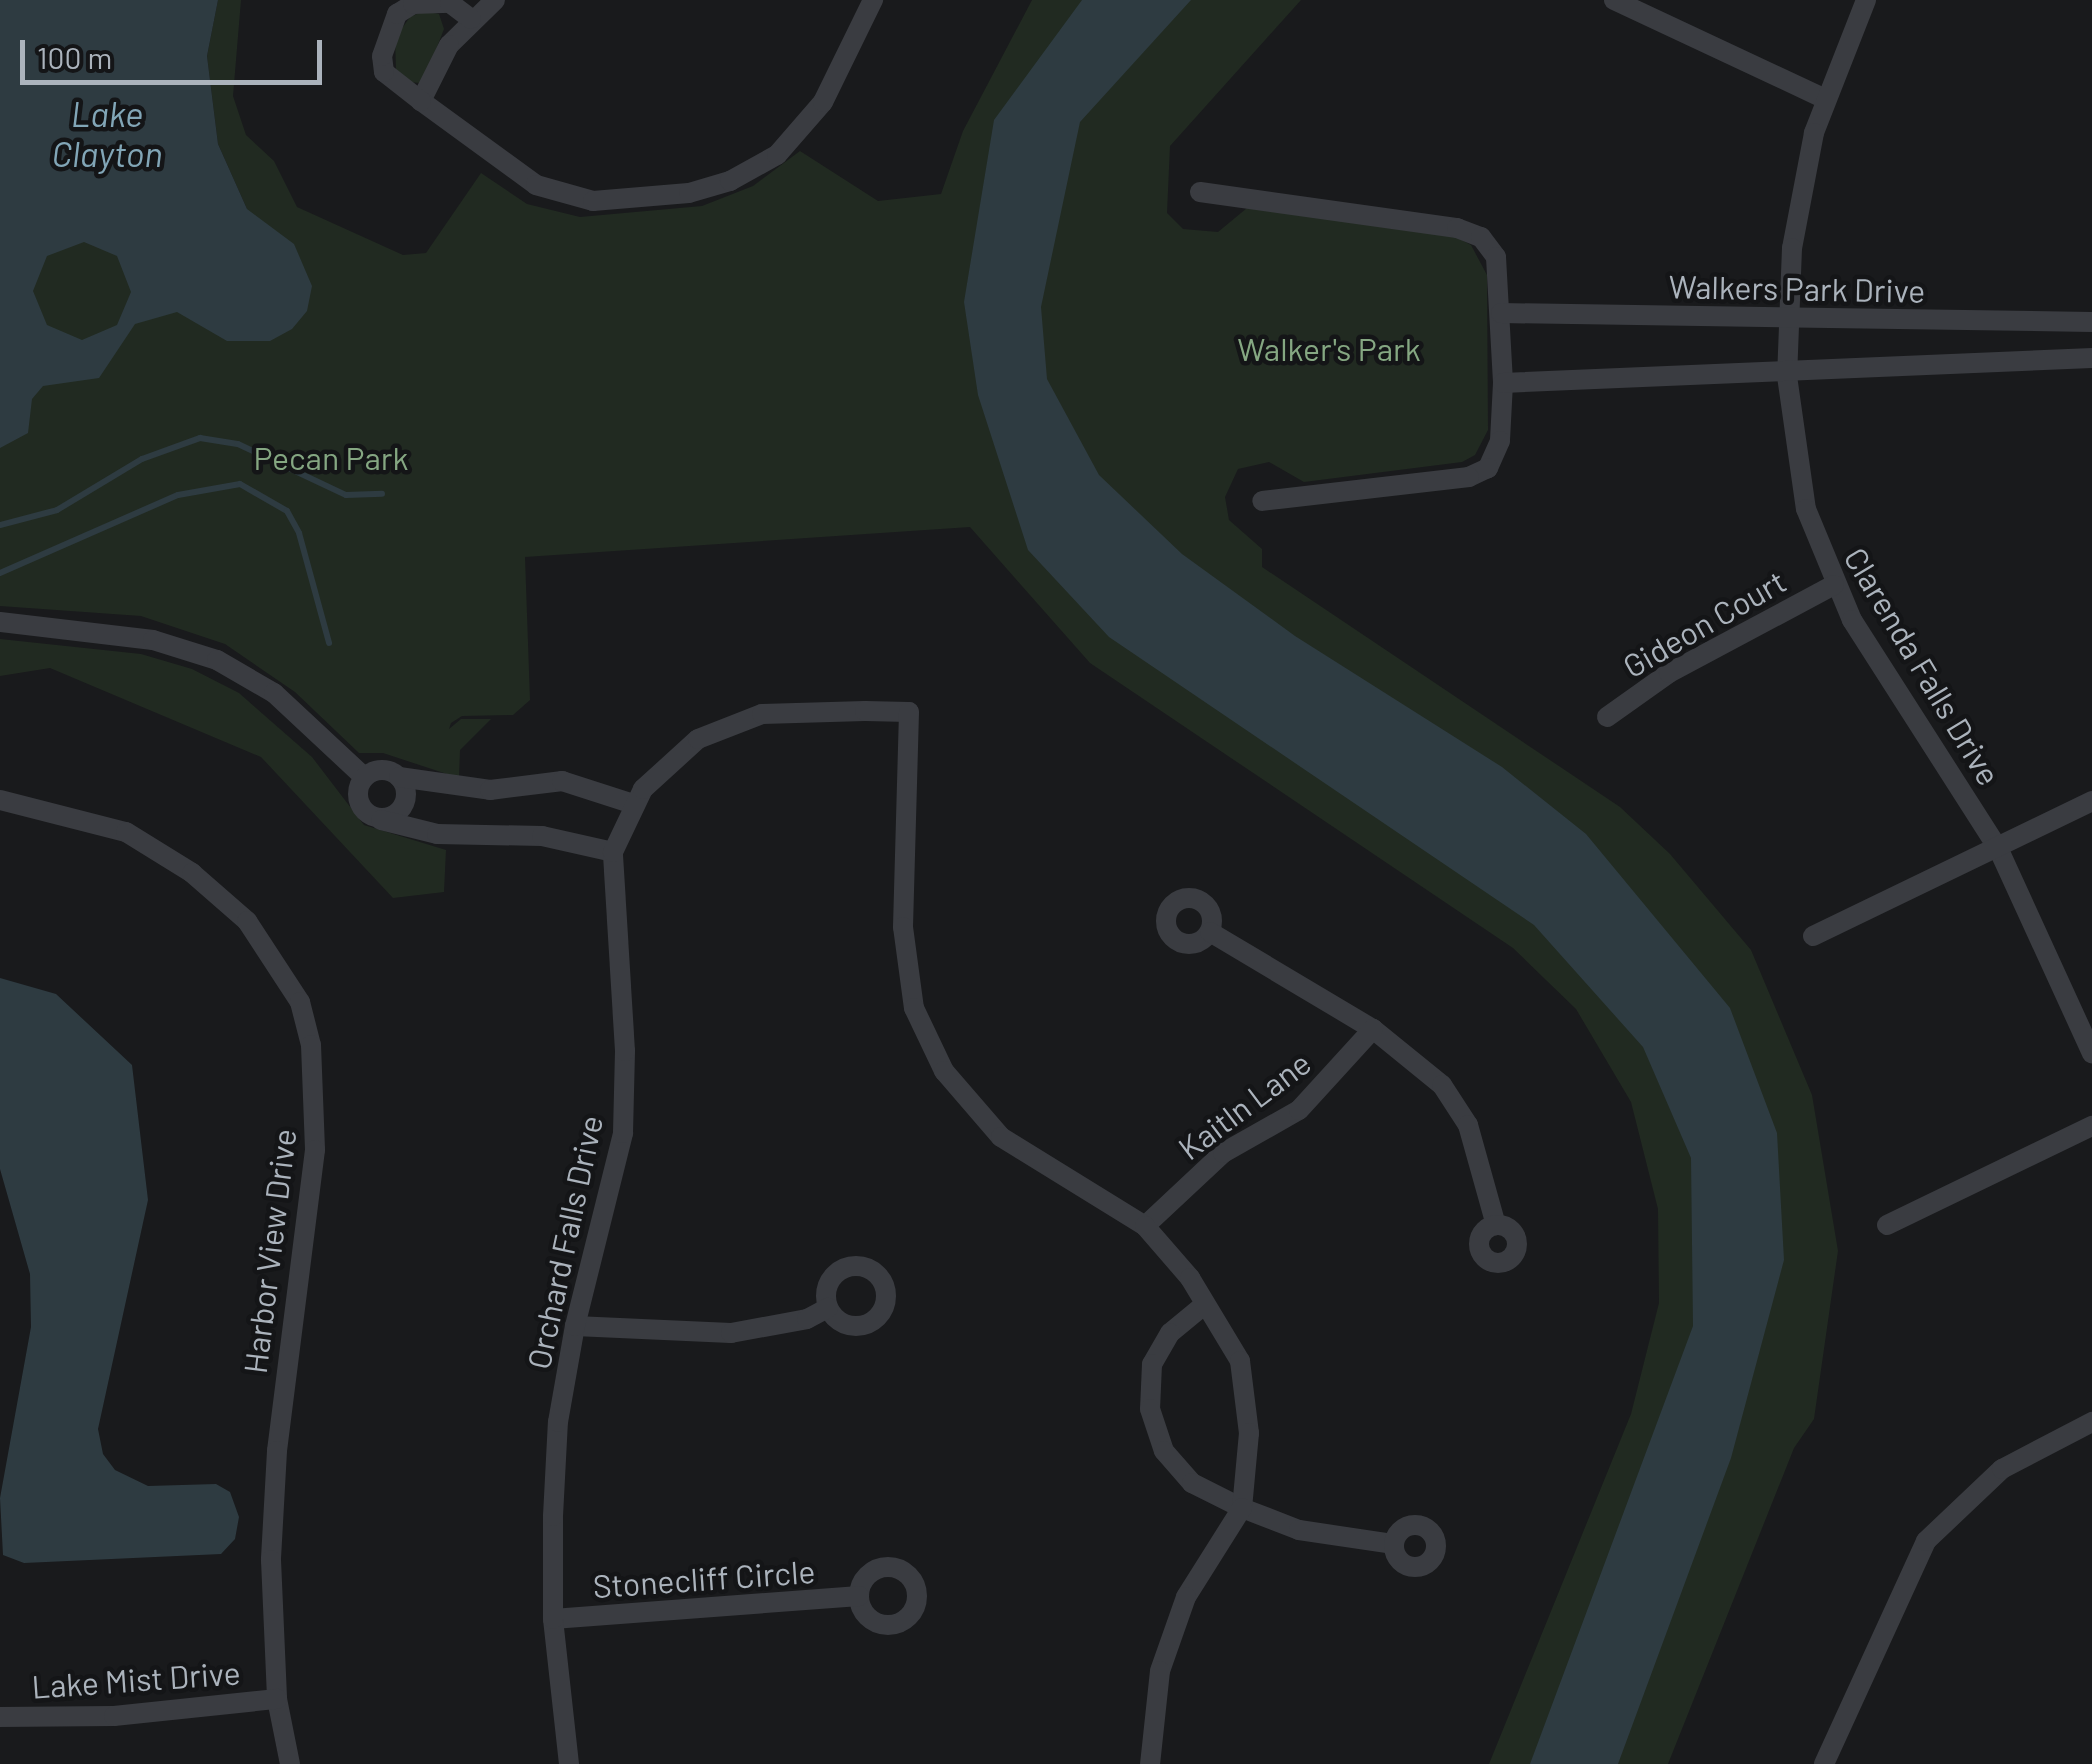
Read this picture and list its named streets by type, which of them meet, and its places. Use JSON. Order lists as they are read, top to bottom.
{
  "streets": {
    "street": [
      "Walkers Park Drive",
      "Gideon Court",
      "Clarenda Falls Drive",
      "Kaitln Lane",
      "Orchard Falls Drive",
      "Harbor View Drive",
      "Stonecliff Circle",
      "Lake Mist Drive"
    ]
  },
  "crossings": [
    ["Walkers Park Drive", "Clarenda Falls Drive"],
    ["Gideon Court", "Clarenda Falls Drive"],
    ["Kaitln Lane", "Orchard Falls Drive"],
    ["Orchard Falls Drive", "Stonecliff Circle"],
    ["Harbor View Drive", "Lake Mist Drive"]
  ],
  "water": ["Lake Clayton"],
  "parks": ["Walker's Park", "Pecan Park"],
  "scale_bar": "100 m"
}
